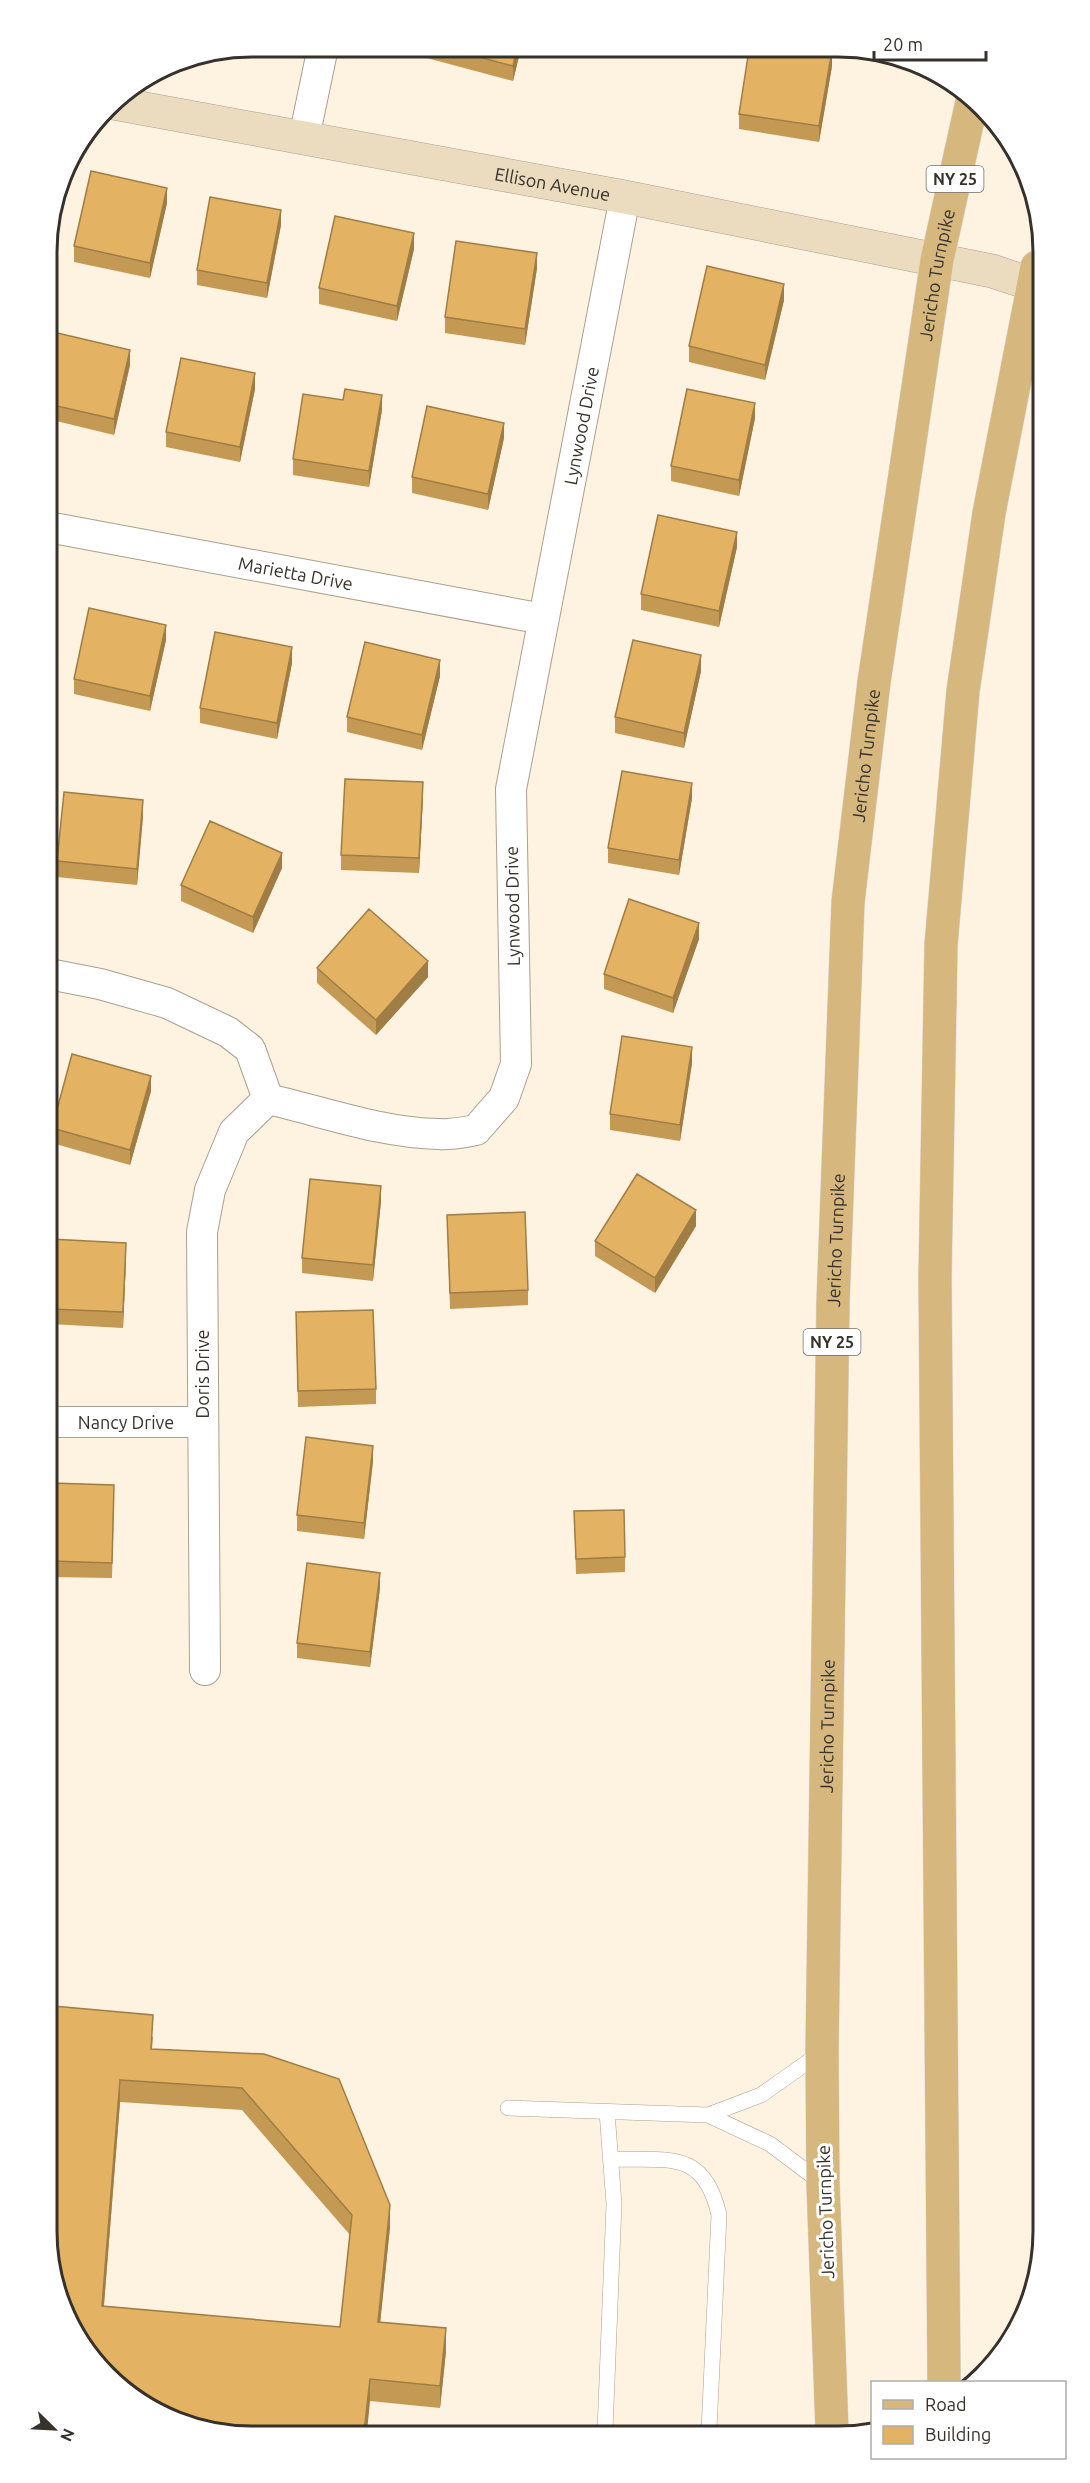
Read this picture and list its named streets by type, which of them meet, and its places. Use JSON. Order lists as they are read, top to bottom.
{
  "streets": {
    "main road": ["NY 25", "Jericho Turnpike"],
    "street": [
      "Ellison Avenue",
      "Lynwood Drive",
      "Marietta Drive",
      "Doris Drive",
      "Nancy Drive"
    ]
  },
  "crossings": [
    ["Ellison Avenue", "Jericho Turnpike"],
    ["Ellison Avenue", "Lynwood Drive"],
    ["Lynwood Drive", "Marietta Drive"],
    ["Lynwood Drive", "Doris Drive"],
    ["Doris Drive", "Nancy Drive"]
  ],
  "legend": ["Road", "Building"],
  "scale_bar": "20 m",
  "north": "bottom right"
}
